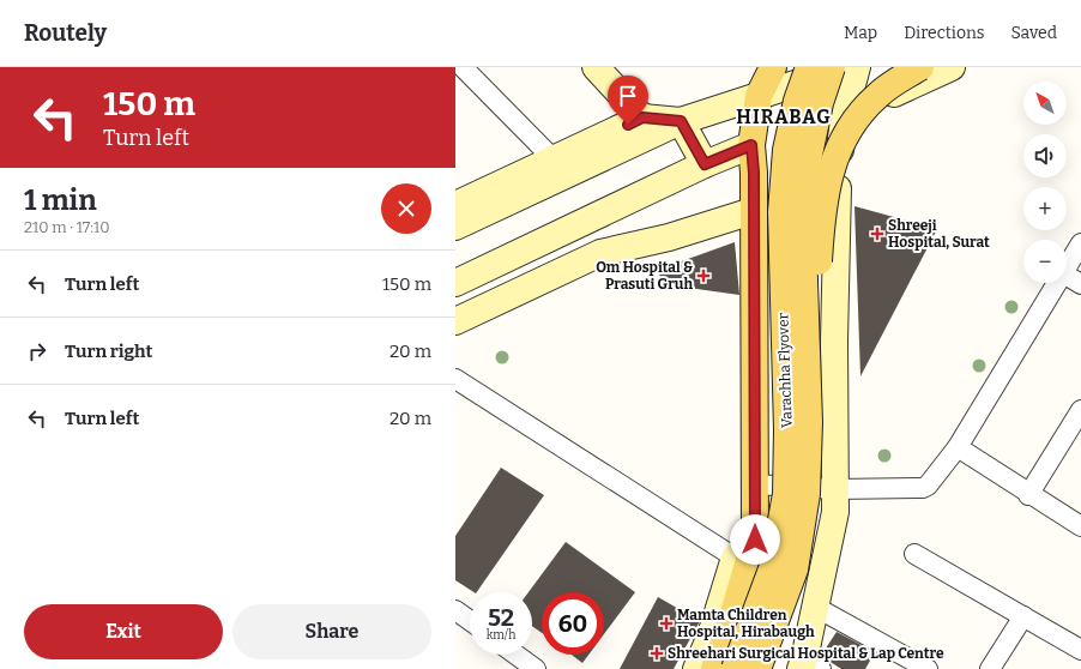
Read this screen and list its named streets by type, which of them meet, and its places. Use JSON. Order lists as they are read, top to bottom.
{
  "streets": {
    "main road": ["Varachha Flyover"]
  },
  "districts": ["HIRABAG"],
  "places": {
    "health": [
      "Shreeji Hospital, Surat",
      "Om Hospital & Prasuti Gruh",
      "Mamta Children Hospital, Hirabaugh",
      "Shreehari Surgical Hospital & Lap Centre"
    ]
  },
  "north": "top left",
  "page": {
    "header": "Routely",
    "nav": ["Map", "Directions", "Saved"],
    "turn": ["150 m", "Turn left"],
    "map_buttons": ["+", "−"],
    "heading": ["1 min", "210 m · 17:10"],
    "list": [
      {
        "name": "Turn left",
        "value": "150 m"
      },
      {
        "name": "Turn right",
        "value": "20 m"
      },
      {
        "name": "Turn left",
        "value": "20 m"
      }
    ],
    "speed": "52 km/h",
    "limit": "60",
    "buttons": ["Exit", "Share"]
  }
}
